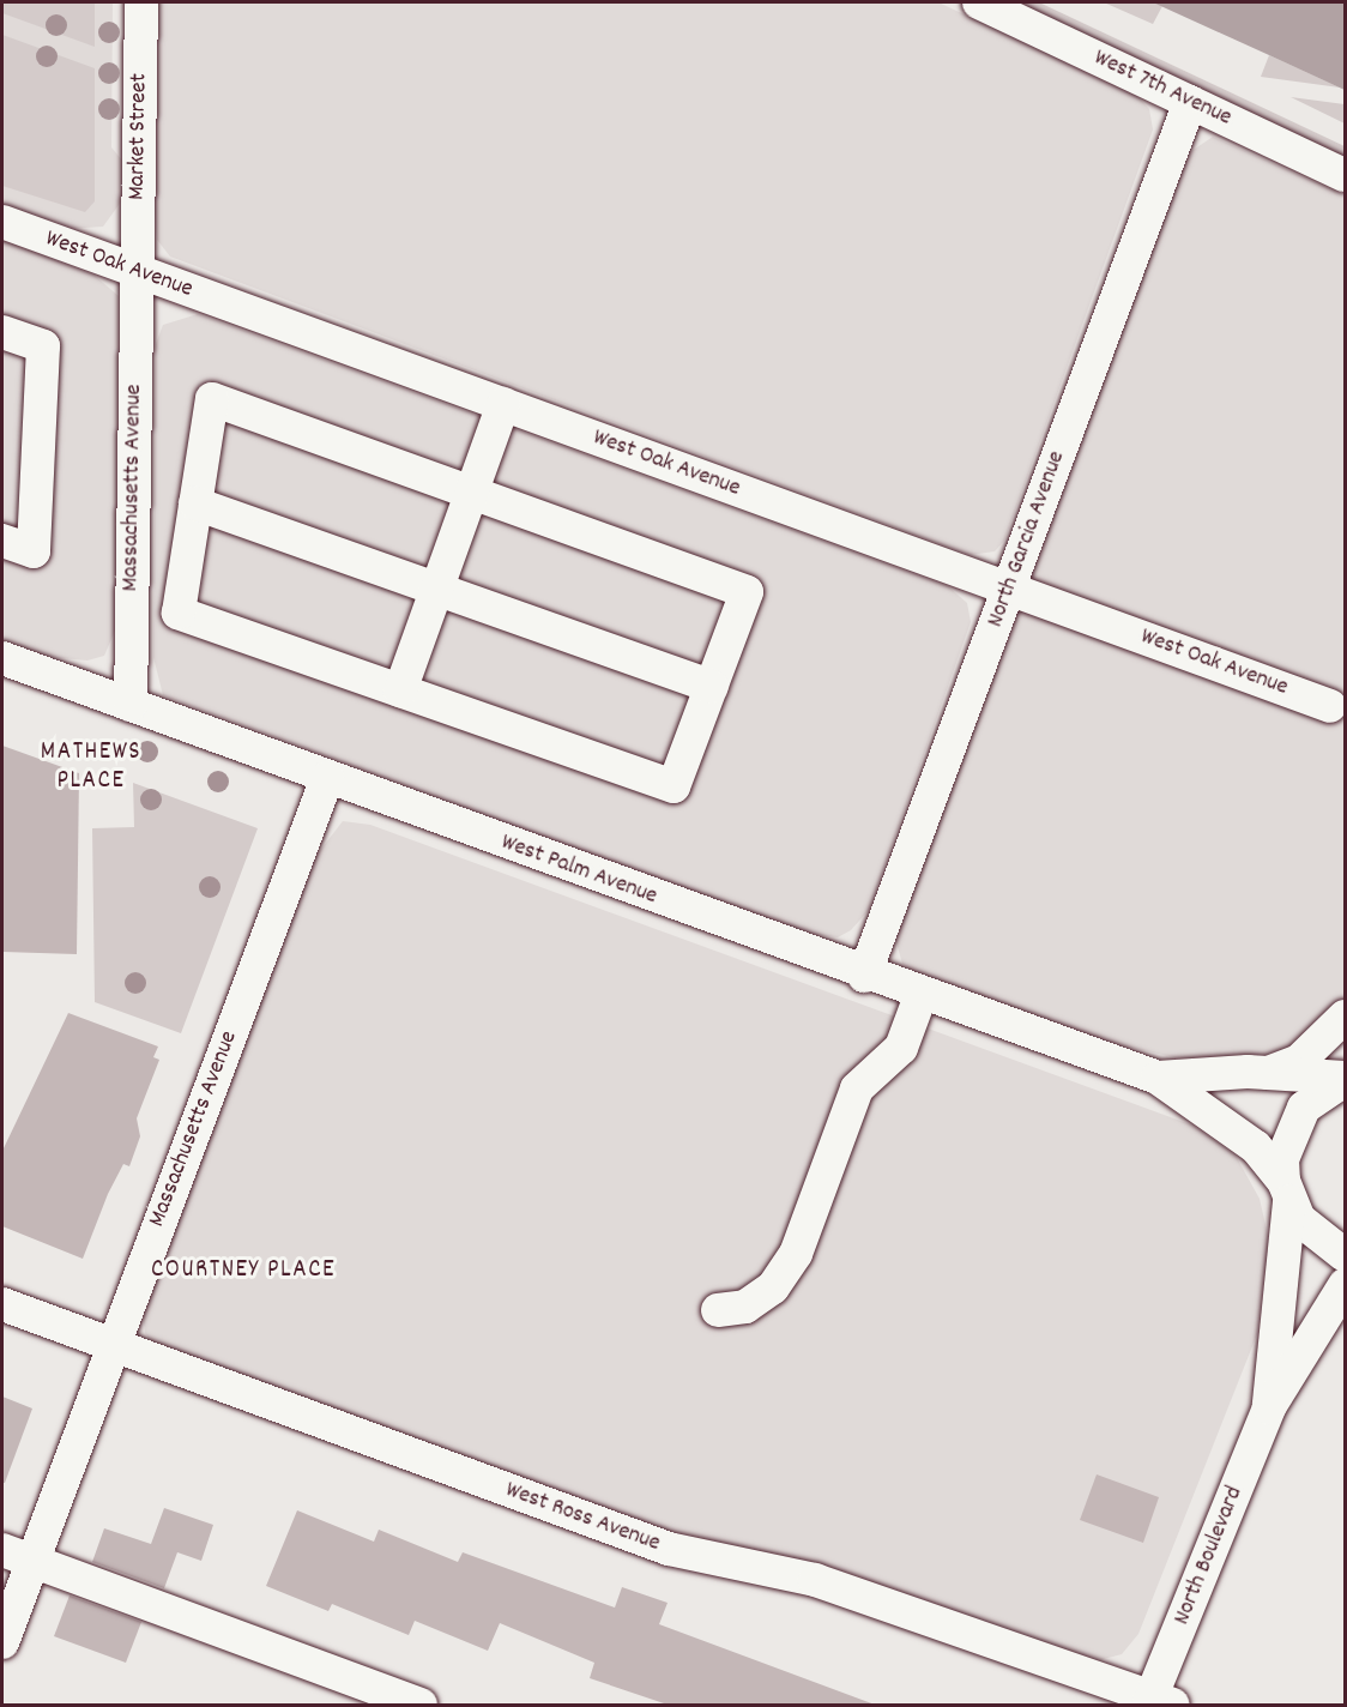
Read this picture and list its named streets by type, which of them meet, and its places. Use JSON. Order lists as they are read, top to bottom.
{
  "streets": {
    "street": [
      "West 7th Avenue",
      "Market Street",
      "West Oak Avenue",
      "Massachusetts Avenue",
      "North Garcia Avenue",
      "West Palm Avenue",
      "West Ross Avenue",
      "North Boulevard"
    ]
  },
  "crossings": [
    ["West 7th Avenue", "North Garcia Avenue"],
    ["Market Street", "West Oak Avenue"],
    ["Market Street", "Massachusetts Avenue"],
    ["West Oak Avenue", "Massachusetts Avenue"],
    ["West Oak Avenue", "North Garcia Avenue"],
    ["Massachusetts Avenue", "West Palm Avenue"],
    ["Massachusetts Avenue", "West Ross Avenue"],
    ["North Garcia Avenue", "West Palm Avenue"],
    ["West Palm Avenue", "North Boulevard"],
    ["West Ross Avenue", "North Boulevard"]
  ],
  "districts": ["MATHEWS PLACE", "COURTNEY PLACE"]
}
